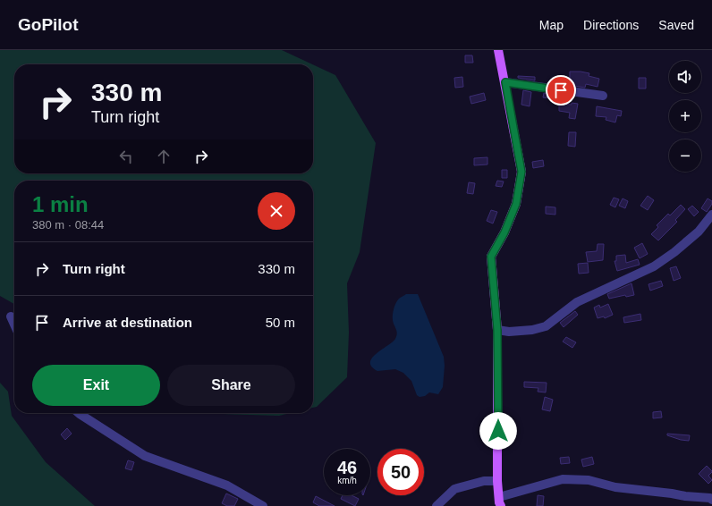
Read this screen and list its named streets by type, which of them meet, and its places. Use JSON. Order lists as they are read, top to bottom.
{
  "page": {
    "header": "GoPilot",
    "nav": ["Map", "Directions", "Saved"],
    "map_buttons": ["+", "−"],
    "turn": ["330 m", "Turn right"],
    "heading": ["1 min", "380 m · 08:44"],
    "list": [
      {
        "name": "Turn right",
        "value": "330 m"
      },
      {
        "name": "Arrive at destination",
        "value": "50 m"
      }
    ],
    "buttons": ["Exit", "Share"],
    "speed": "46 km/h",
    "limit": "50"
  }
}
